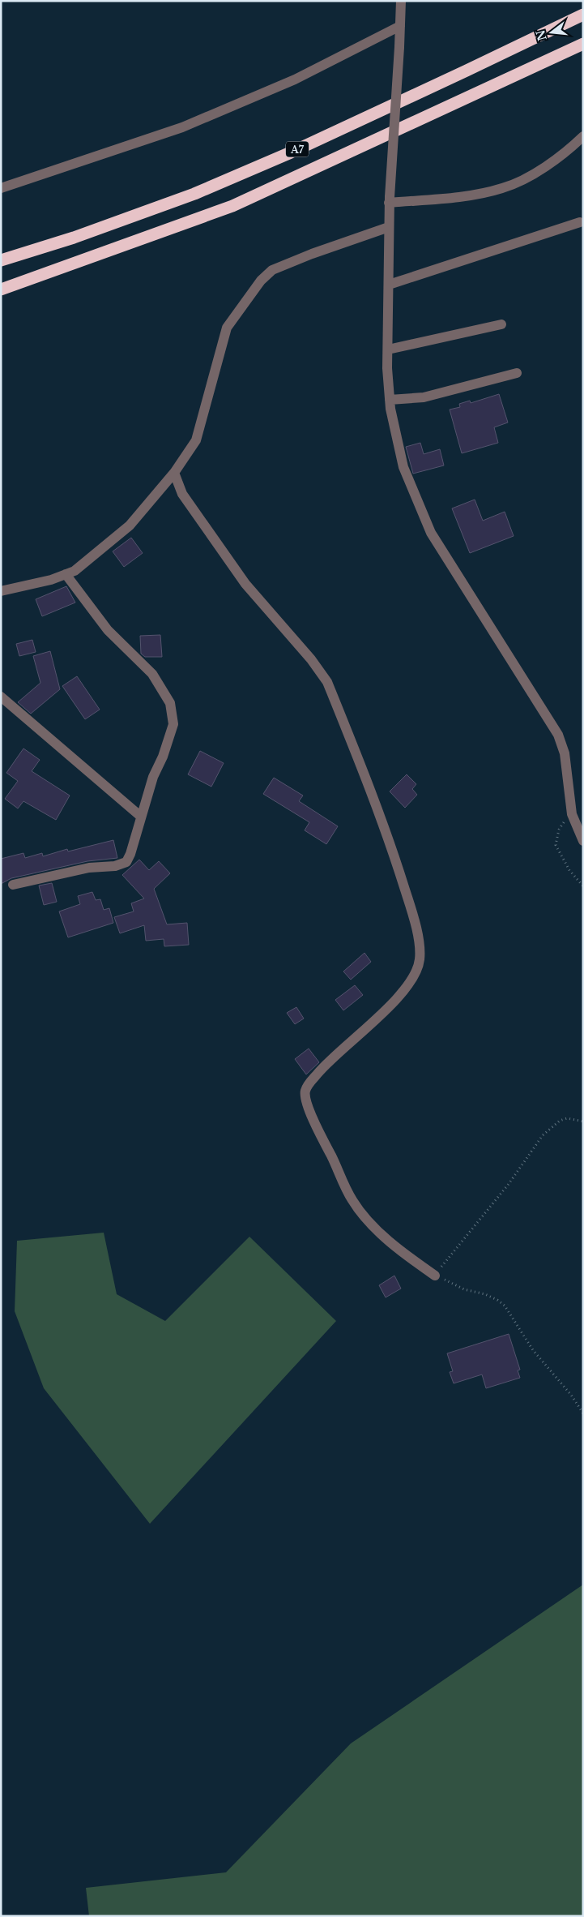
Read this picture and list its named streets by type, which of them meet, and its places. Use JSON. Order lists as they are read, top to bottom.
{
  "streets": {
    "highway": ["A7"]
  },
  "north": "left"
}
